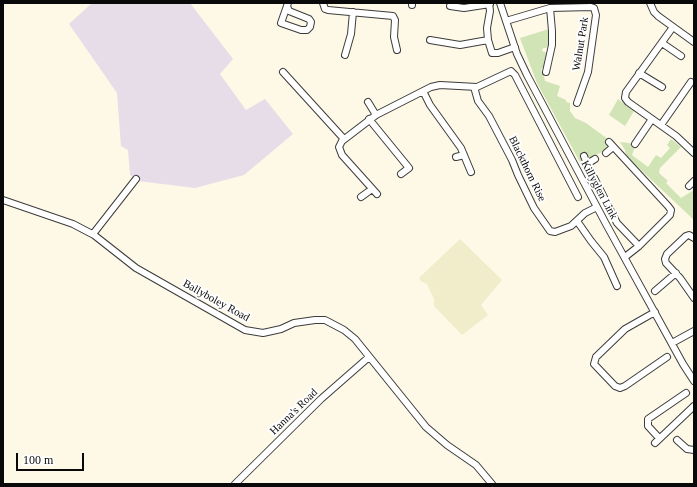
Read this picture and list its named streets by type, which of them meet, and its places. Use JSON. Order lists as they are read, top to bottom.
{
  "streets": {
    "street": [
      "Walnut Park",
      "Blackthorn Rise",
      "Killyglen Link",
      "Ballyboley Road",
      "Hanna's Road"
    ]
  },
  "crossings": [
    ["Walnut Park", "Killyglen Link"],
    ["Blackthorn Rise", "Killyglen Link"],
    ["Ballyboley Road", "Hanna's Road"]
  ],
  "scale_bar": "100 m"
}
